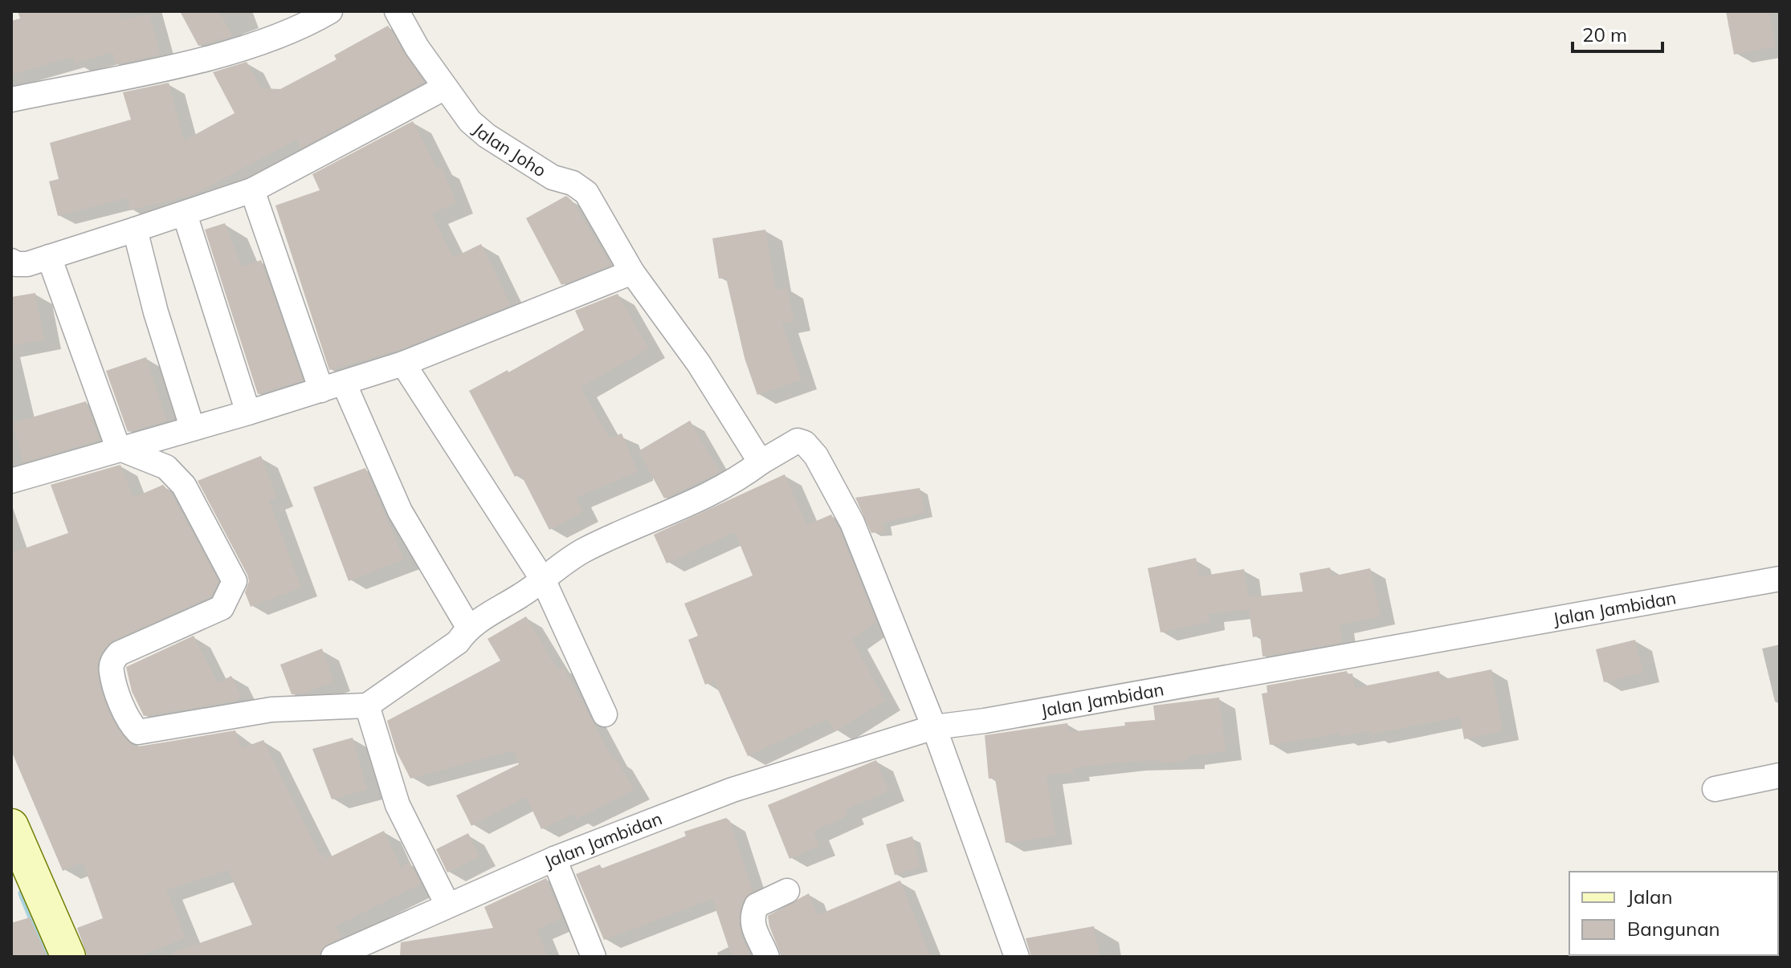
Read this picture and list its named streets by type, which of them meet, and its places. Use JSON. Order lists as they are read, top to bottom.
{
  "streets": {
    "street": ["Jalan Joho", "Jalan Jambidan"]
  },
  "legend": ["Jalan", "Bangunan"],
  "scale_bar": "20 m"
}
